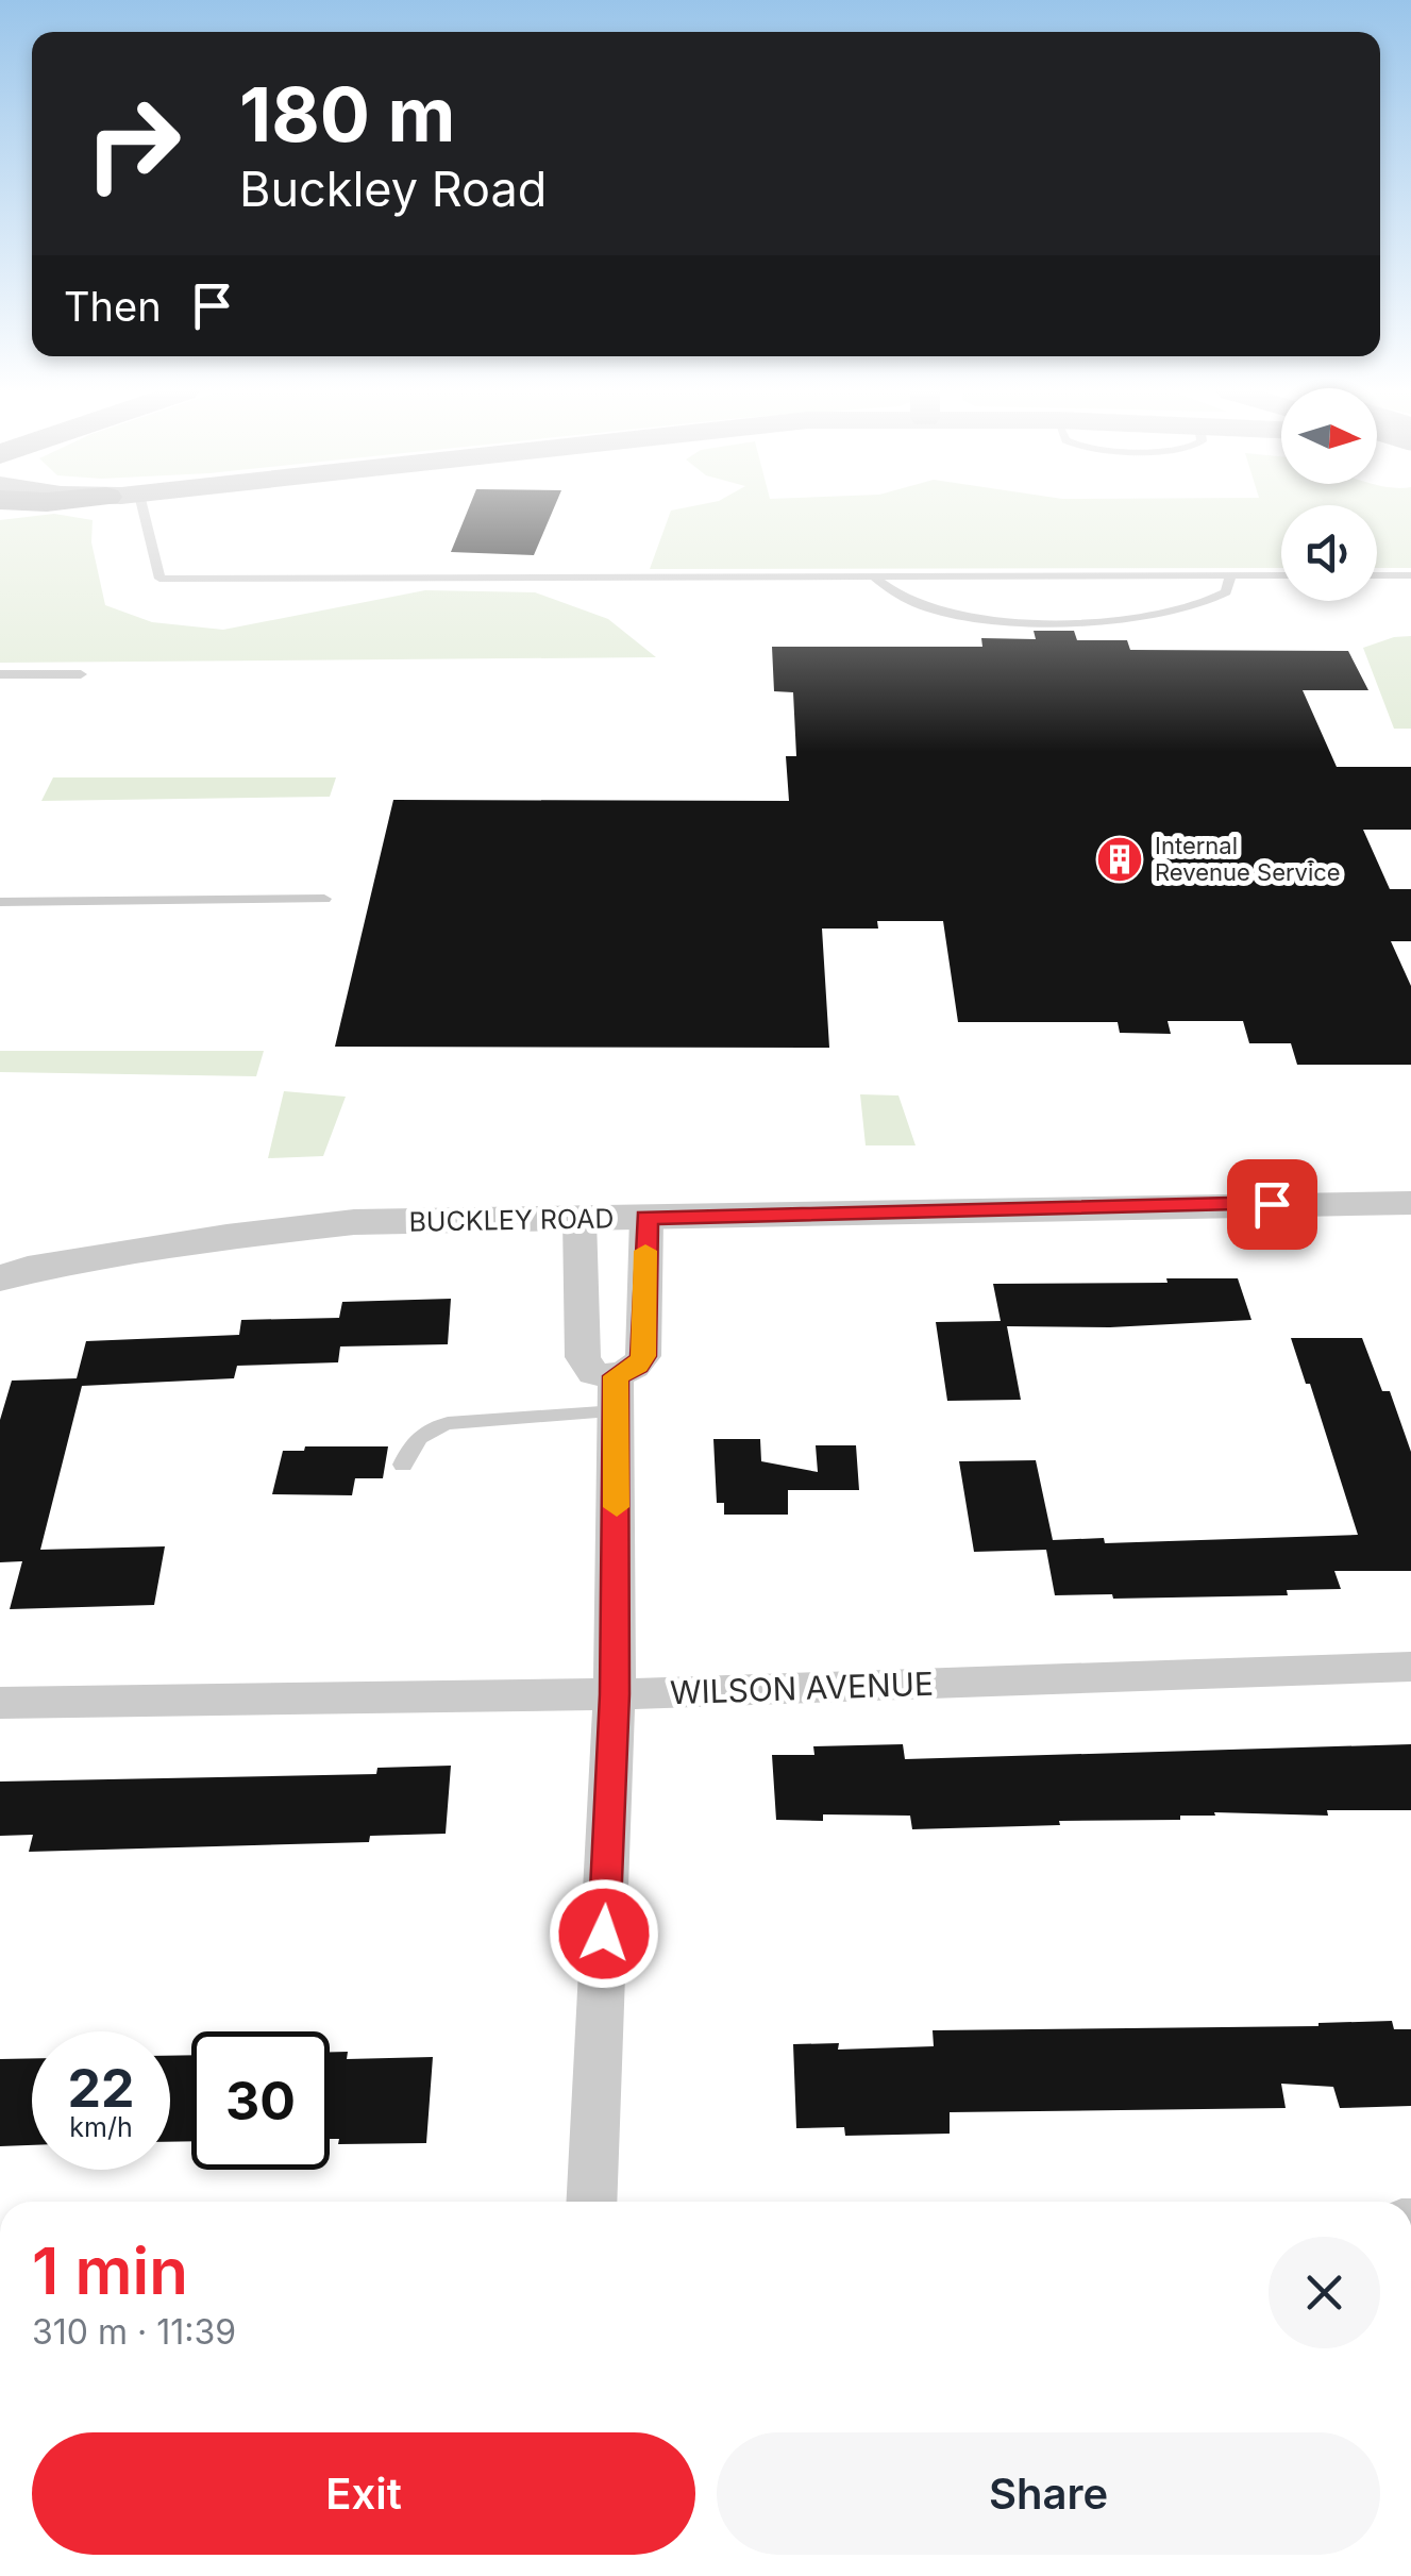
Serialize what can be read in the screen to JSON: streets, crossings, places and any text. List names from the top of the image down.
{
  "streets": {
    "street": ["BUCKLEY ROAD", "WILSON AVENUE"]
  },
  "places": {
    "building": ["Internal Revenue Service"]
  },
  "north": "right",
  "page": {
    "turn": ["180 m", "Buckley Road"],
    "then": "Then",
    "speed": "22 km/h",
    "limit": "30",
    "heading": ["1 min", "310 m · 11:39"],
    "buttons": ["Exit", "Share"]
  }
}
